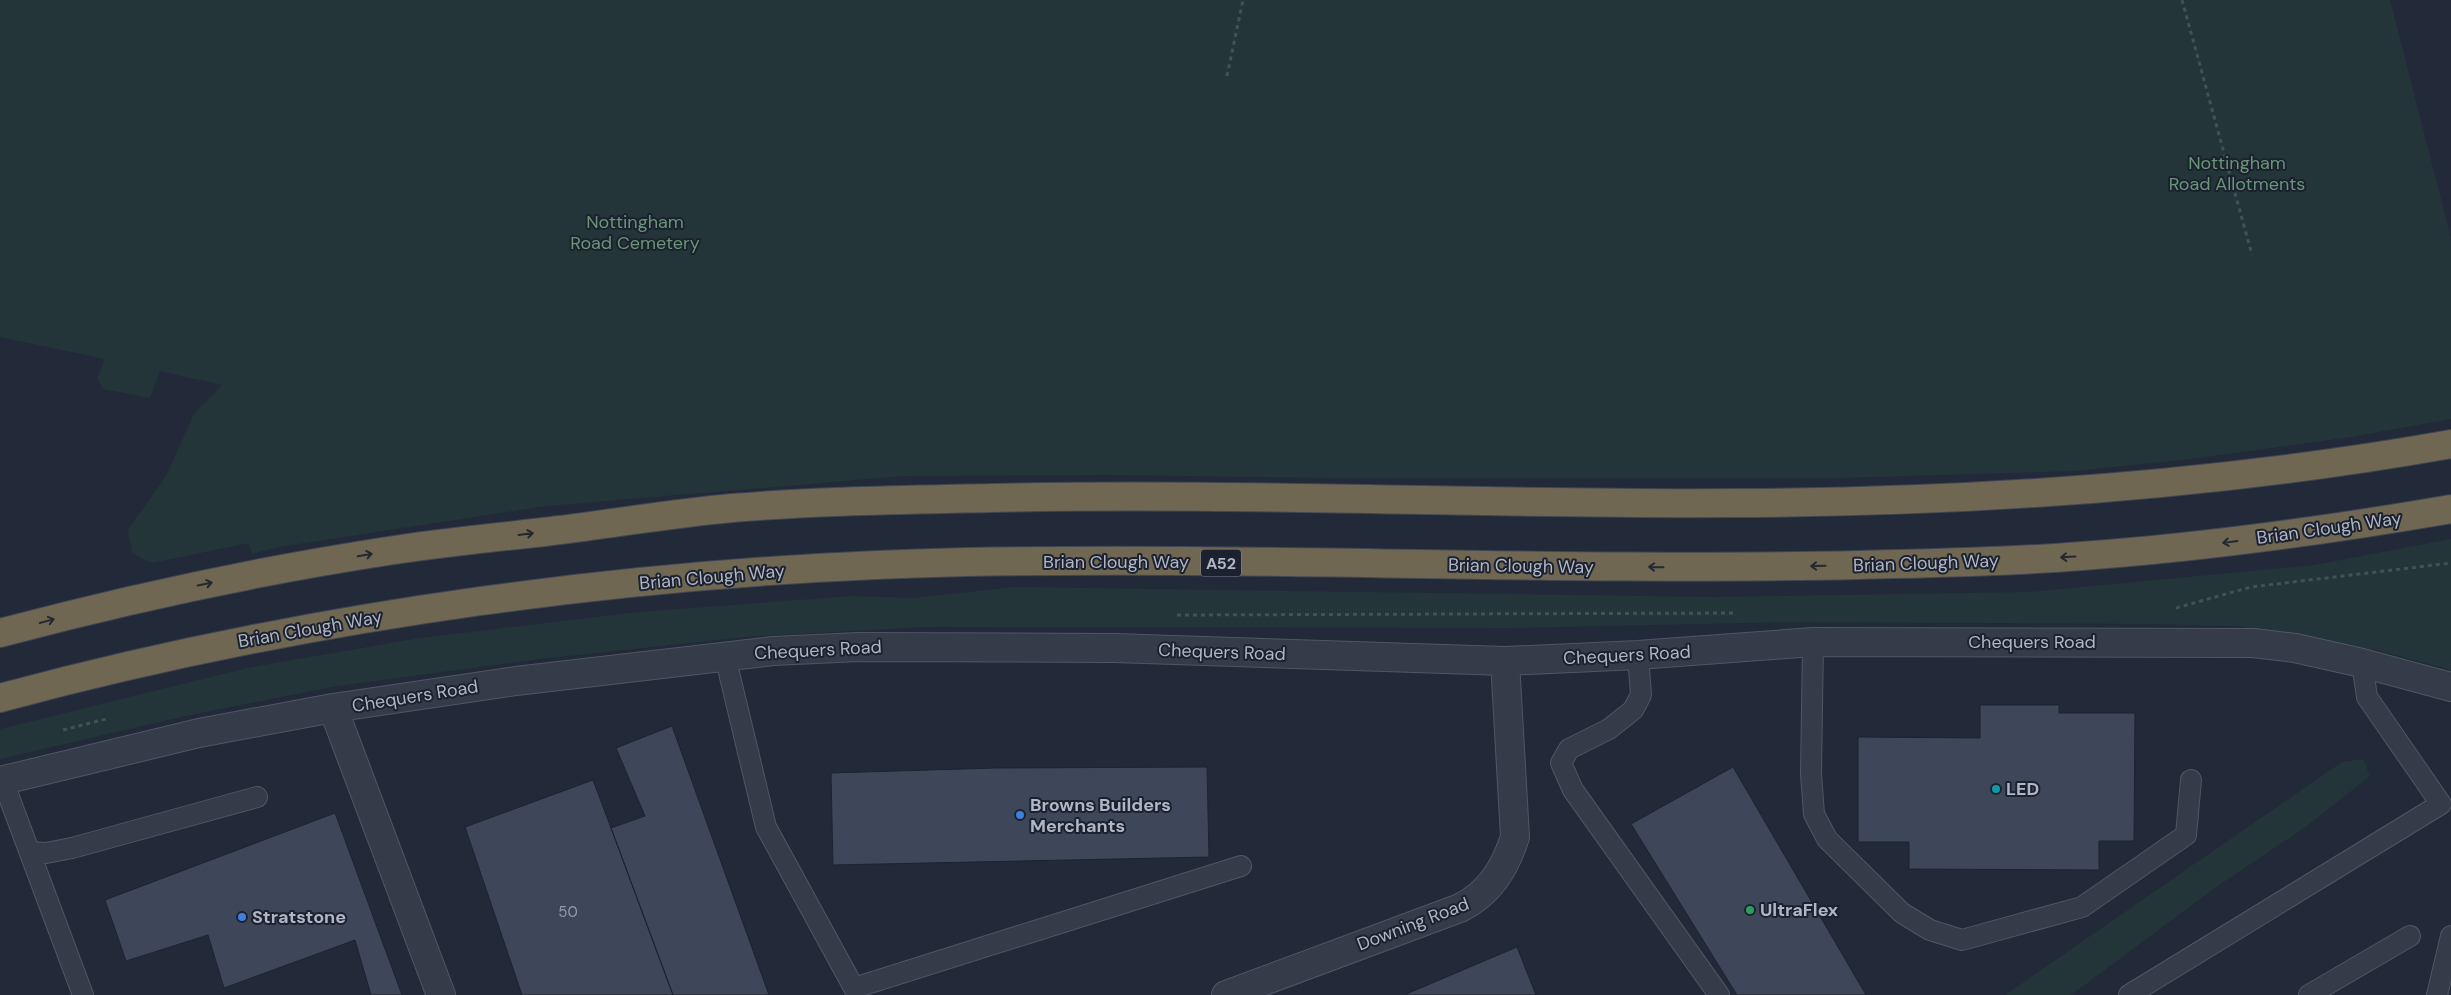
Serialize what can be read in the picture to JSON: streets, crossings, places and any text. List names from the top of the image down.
{
  "streets": {
    "highway": ["Brian Clough Way", "A52"],
    "street": ["Chequers Road", "Downing Road"]
  },
  "crossings": [
    ["Chequers Road", "Downing Road"]
  ],
  "parks": ["Nottingham Road Allotments", "Nottingham Road Cemetery"],
  "places": [
    "LED",
    "Browns Builders Merchants",
    "UltraFlex",
    "Stratstone"
  ],
  "house_numbers": ["50"]
}
